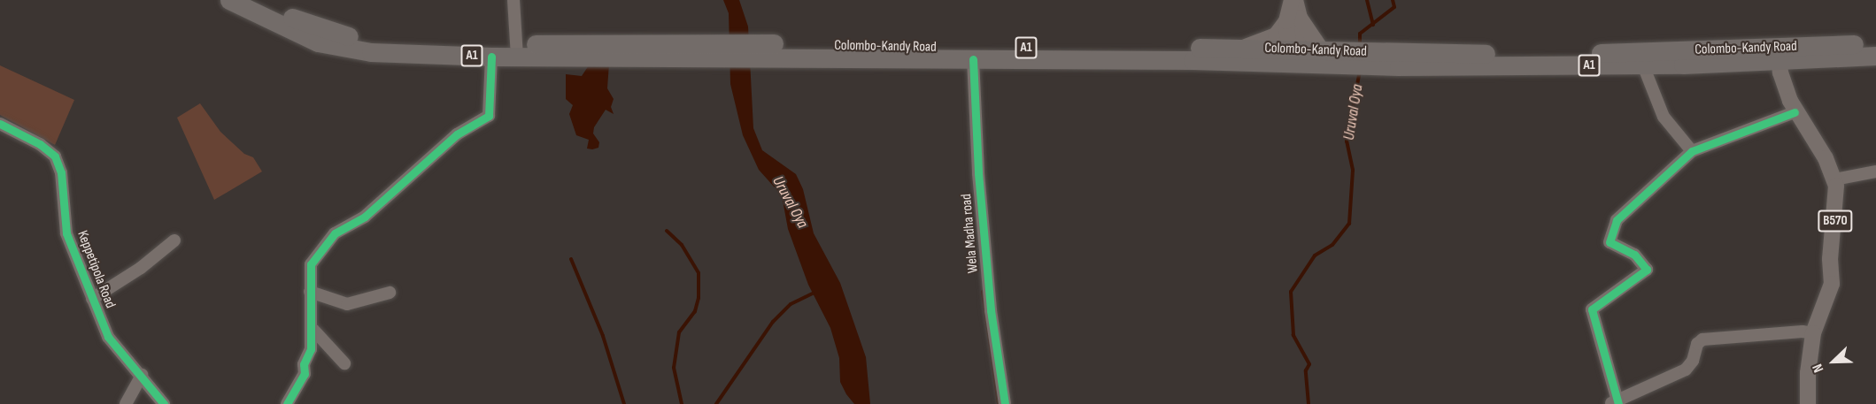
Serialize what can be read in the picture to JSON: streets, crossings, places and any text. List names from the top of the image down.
{
  "streets": {
    "highway": ["Colombo-Kandy Road", "A1"],
    "main road": ["B570"],
    "street": ["Wela Madha road", "Keppetipola Road"]
  },
  "crossings": [
    ["Colombo-Kandy Road", "A1"],
    ["Colombo-Kandy Road", "B570"],
    ["Colombo-Kandy Road", "Wela Madha road"]
  ],
  "water": ["Uruval Oya"],
  "north": "bottom left"
}
